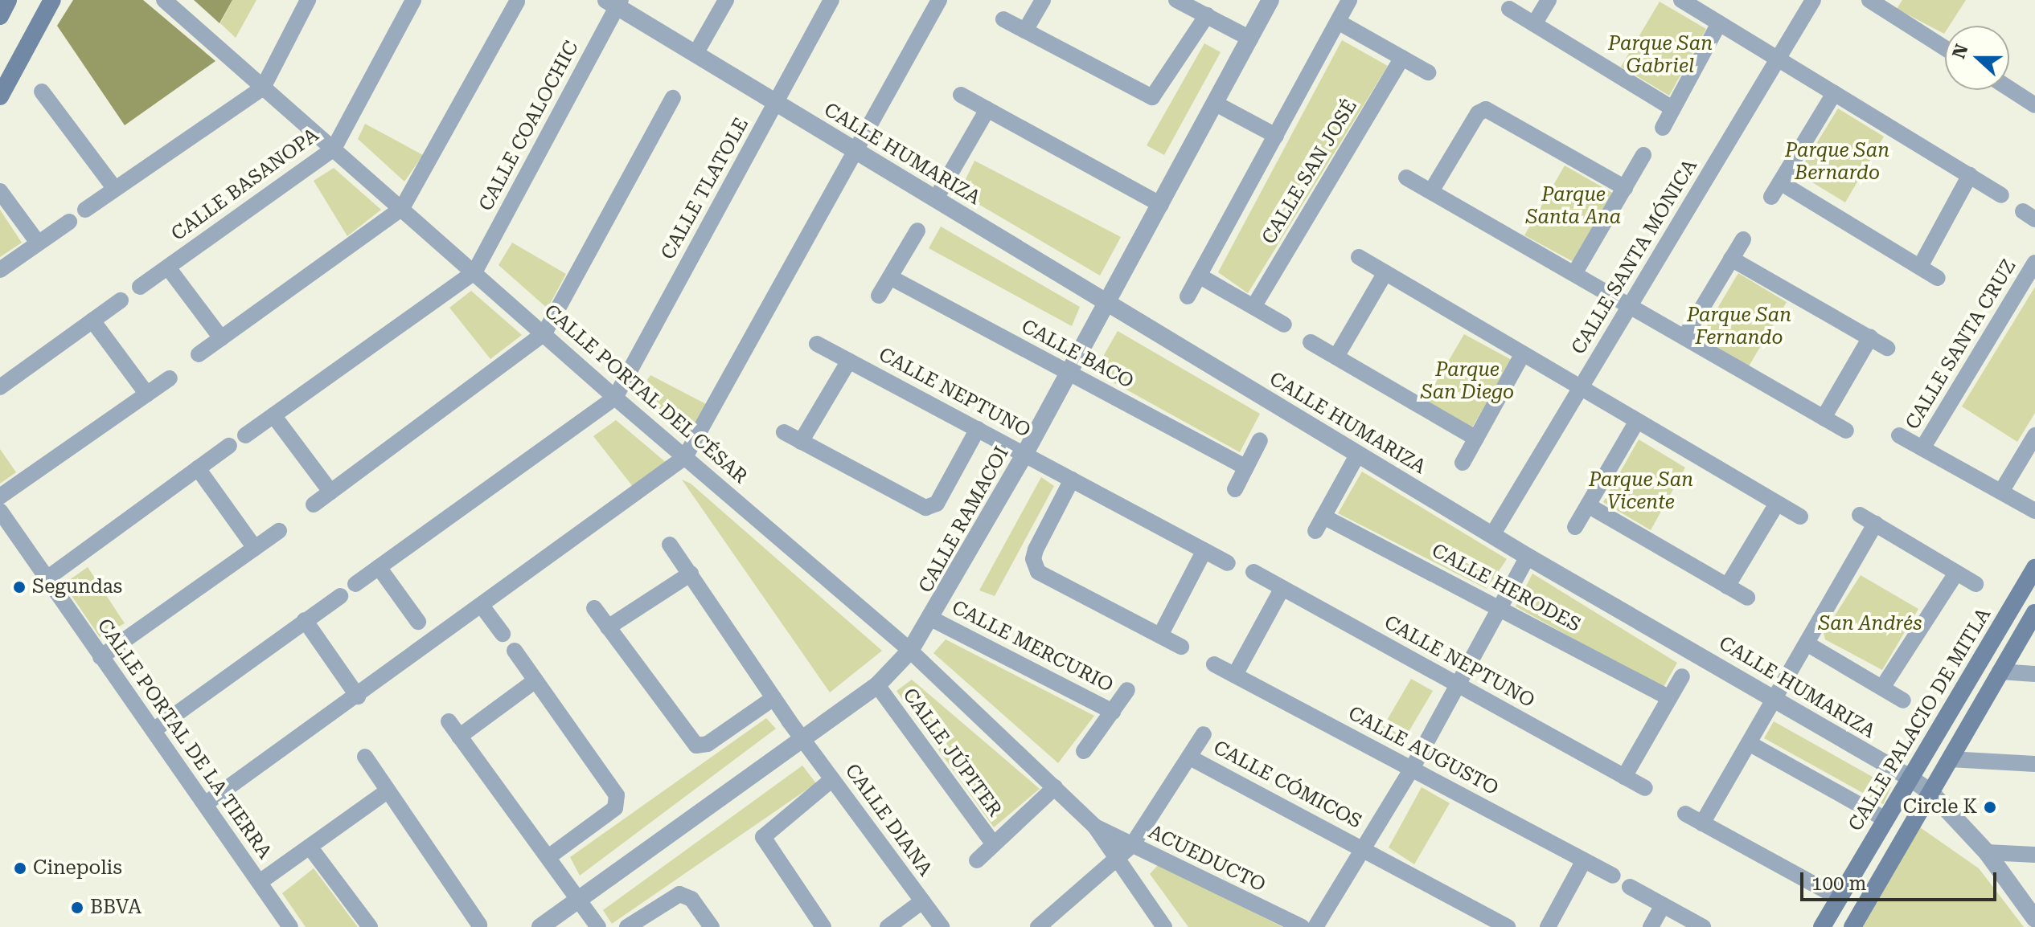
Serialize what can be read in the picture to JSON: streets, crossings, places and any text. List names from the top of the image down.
{
  "streets": {
    "main road": ["CALLE PALACIO DE MITLA"],
    "street": [
      "CALLE COALOCHIC",
      "CALLE HUMARIZA",
      "CALLE SAN JOSÉ",
      "CALLE BASANOPA",
      "CALLE TLATOLE",
      "CALLE SANTA MÓNICA",
      "CALLE SANTA CRUZ",
      "CALLE BACO",
      "CALLE NEPTUNO",
      "CALLE PORTAL DEL CÉSAR",
      "CALLE RAMACOI",
      "CALLE HERODES",
      "CALLE MERCURIO",
      "CALLE PORTAL DE LA TIERRA",
      "CALLE AUGUSTO",
      "CALLE JÚPITER",
      "CALLE CÓMICOS",
      "CALLE DIANA",
      "ACUEDUCTO"
    ]
  },
  "crossings": [
    ["CALLE COALOCHIC", "CALLE HUMARIZA"],
    ["CALLE COALOCHIC", "CALLE PORTAL DEL CÉSAR"],
    ["CALLE HUMARIZA", "CALLE TLATOLE"],
    ["CALLE HUMARIZA", "CALLE SANTA MÓNICA"],
    ["CALLE HUMARIZA", "CALLE RAMACOI"],
    ["CALLE HUMARIZA", "CALLE HERODES"],
    ["CALLE HUMARIZA", "CALLE PALACIO DE MITLA"],
    ["CALLE BASANOPA", "CALLE PORTAL DEL CÉSAR"],
    ["CALLE TLATOLE", "CALLE PORTAL DEL CÉSAR"],
    ["CALLE BACO", "CALLE RAMACOI"],
    ["CALLE NEPTUNO", "CALLE RAMACOI"],
    ["CALLE PORTAL DEL CÉSAR", "CALLE RAMACOI"],
    ["CALLE PORTAL DEL CÉSAR", "ACUEDUCTO"],
    ["CALLE RAMACOI", "CALLE MERCURIO"],
    ["CALLE RAMACOI", "CALLE JÚPITER"],
    ["CALLE RAMACOI", "CALLE DIANA"]
  ],
  "parks": [
    "Parque San Gabriel",
    "Parque San Bernardo",
    "Parque Santa Ana",
    "Parque San Fernando",
    "Parque San Diego",
    "Parque San Vicente",
    "San Andrés"
  ],
  "places": [
    "Segundas",
    "Circle K",
    "Cinepolis",
    "BBVA"
  ],
  "scale_bar": "100 m",
  "north": "left"
}
